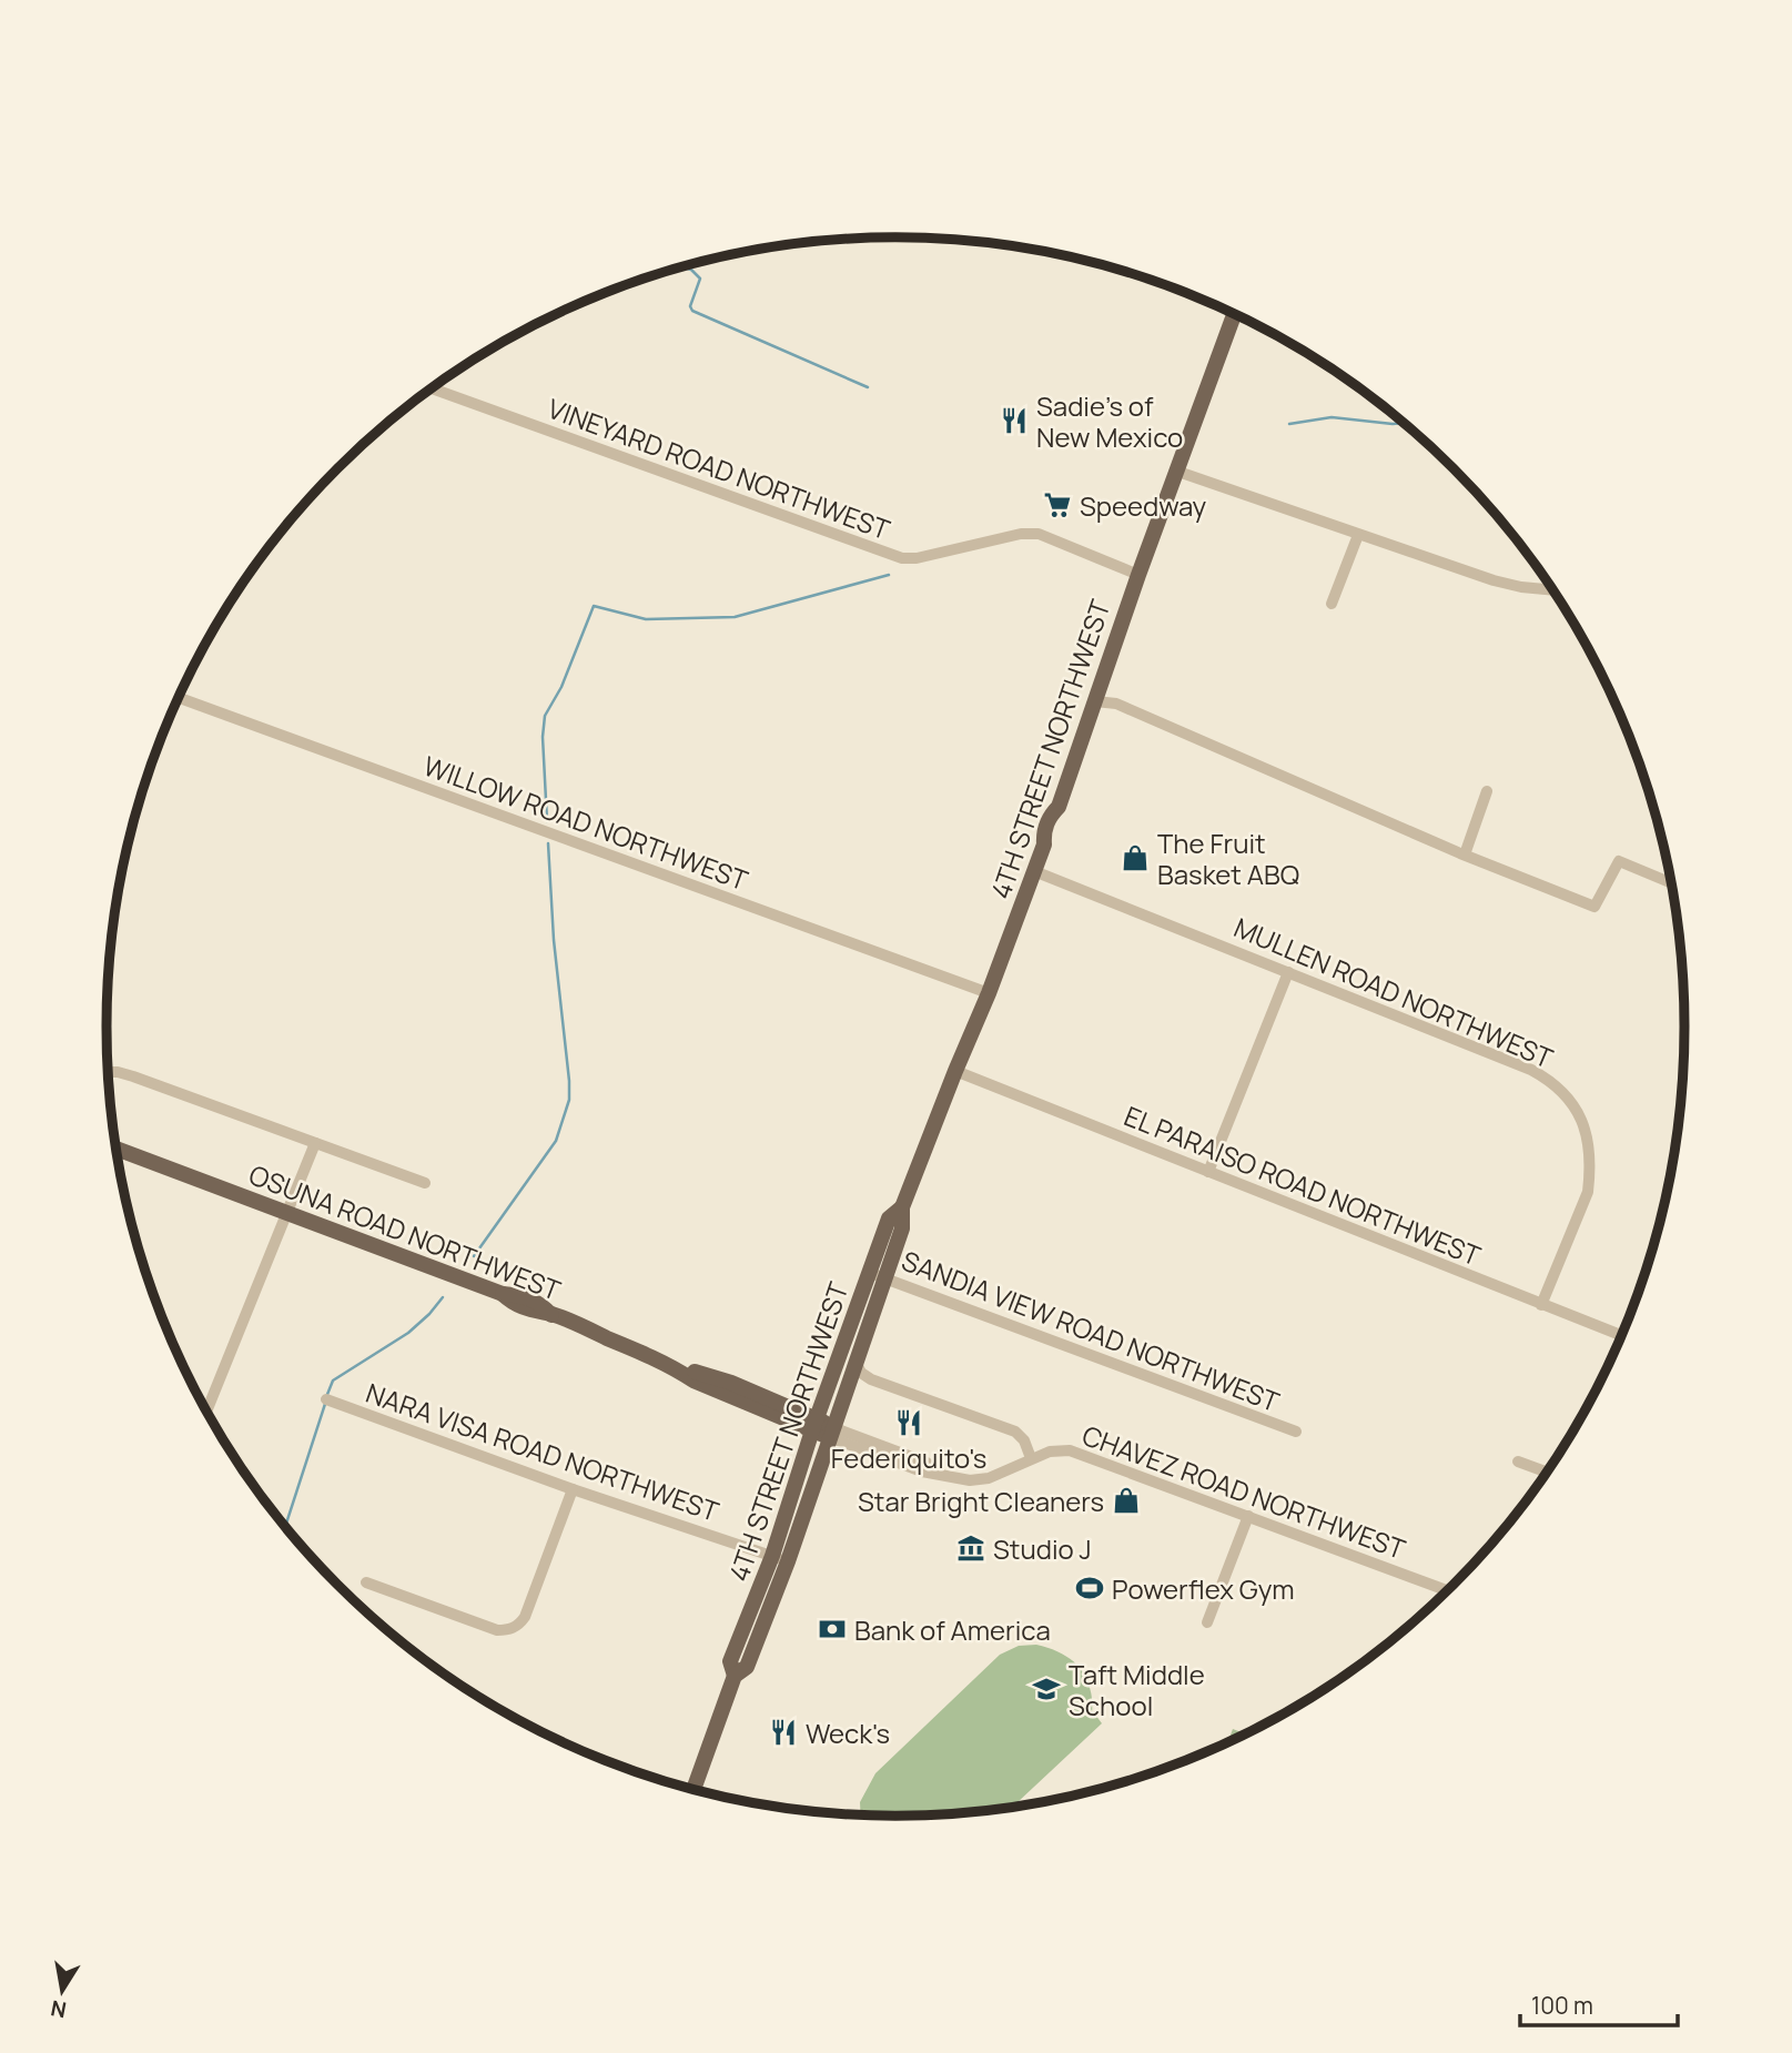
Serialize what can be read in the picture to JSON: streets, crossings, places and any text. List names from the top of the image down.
{
  "streets": {
    "main road": ["4TH STREET NORTHWEST", "OSUNA ROAD NORTHWEST"],
    "street": [
      "VINEYARD ROAD NORTHWEST",
      "WILLOW ROAD NORTHWEST",
      "MULLEN ROAD NORTHWEST",
      "EL PARAISO ROAD NORTHWEST",
      "SANDIA VIEW ROAD NORTHWEST",
      "NARA VISA ROAD NORTHWEST",
      "CHAVEZ ROAD NORTHWEST"
    ]
  },
  "crossings": [
    ["VINEYARD ROAD NORTHWEST", "4TH STREET NORTHWEST"],
    ["4TH STREET NORTHWEST", "WILLOW ROAD NORTHWEST"],
    ["4TH STREET NORTHWEST", "MULLEN ROAD NORTHWEST"],
    ["4TH STREET NORTHWEST", "EL PARAISO ROAD NORTHWEST"],
    ["4TH STREET NORTHWEST", "OSUNA ROAD NORTHWEST"],
    ["4TH STREET NORTHWEST", "SANDIA VIEW ROAD NORTHWEST"],
    ["4TH STREET NORTHWEST", "NARA VISA ROAD NORTHWEST"],
    ["MULLEN ROAD NORTHWEST", "EL PARAISO ROAD NORTHWEST"],
    ["OSUNA ROAD NORTHWEST", "CHAVEZ ROAD NORTHWEST"]
  ],
  "places": {
    "restaurant": ["Sadie's of New Mexico", "Federiquito's", "Weck's"],
    "supermarket": ["Speedway"],
    "shop": ["The Fruit Basket ABQ", "Star Bright Cleaners"],
    "museum": ["Studio J"],
    "sports": ["Powerflex Gym"],
    "bank": ["Bank of America"],
    "school or university": ["Taft Middle School"]
  },
  "scale_bar": "100 m",
  "north": "bottom"
}
